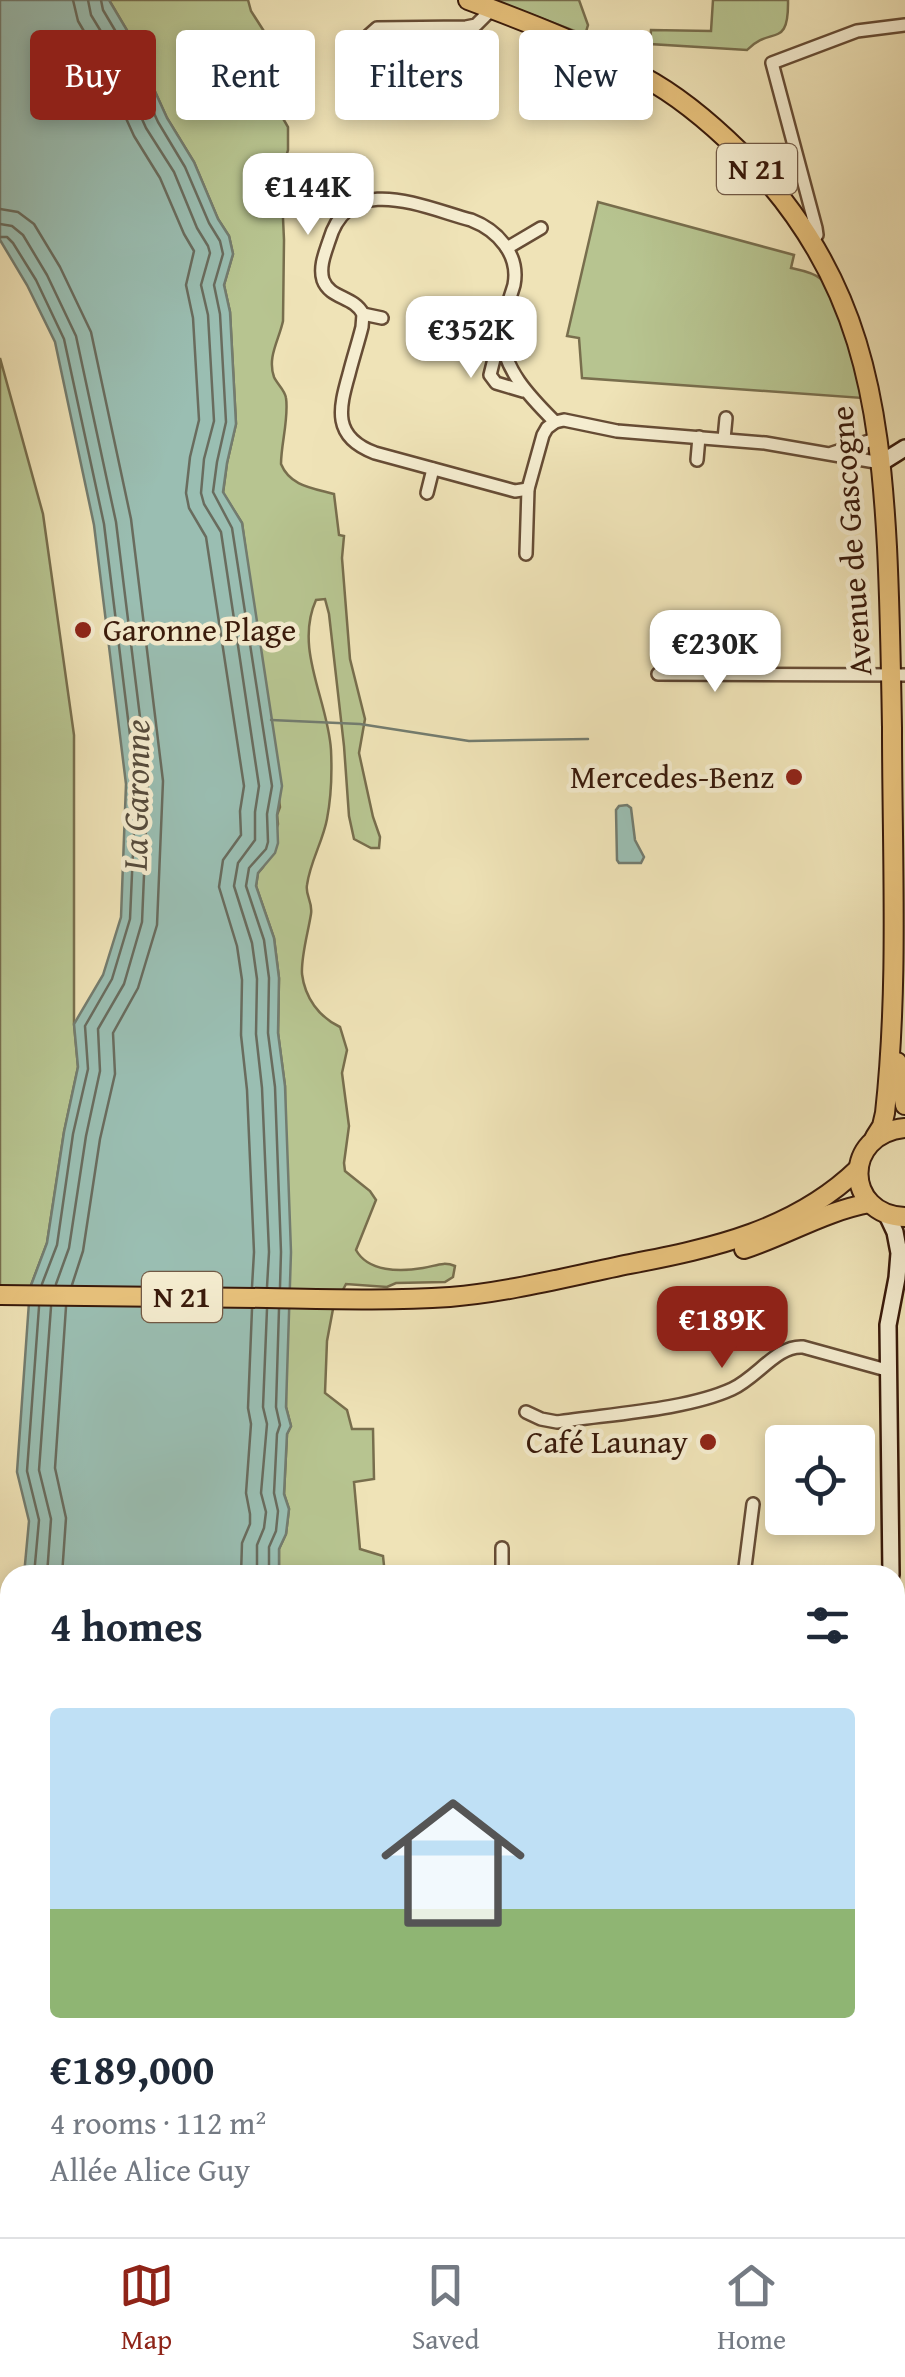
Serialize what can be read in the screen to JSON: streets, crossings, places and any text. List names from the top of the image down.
{
  "streets": {
    "main road": ["N 21", "Avenue de Gascogne"]
  },
  "crossings": [
    ["N 21", "Avenue de Gascogne"]
  ],
  "water": ["La Garonne"],
  "places": ["Garonne Plage", "Mercedes-Benz", "Café Launay"],
  "page": {
    "chip": [
      "Buy",
      "Rent",
      "Filters",
      "New"
    ],
    "price": [
      "€144K",
      "€352K",
      "€230K",
      "€189K"
    ],
    "heading": "4 homes",
    "list": [
      {
        "name": "€189,000",
        "note": "4 rooms · 112 m² · Allée Alice Guy"
      }
    ],
    "tabs": ["Map", "Saved", "Home"]
  }
}
